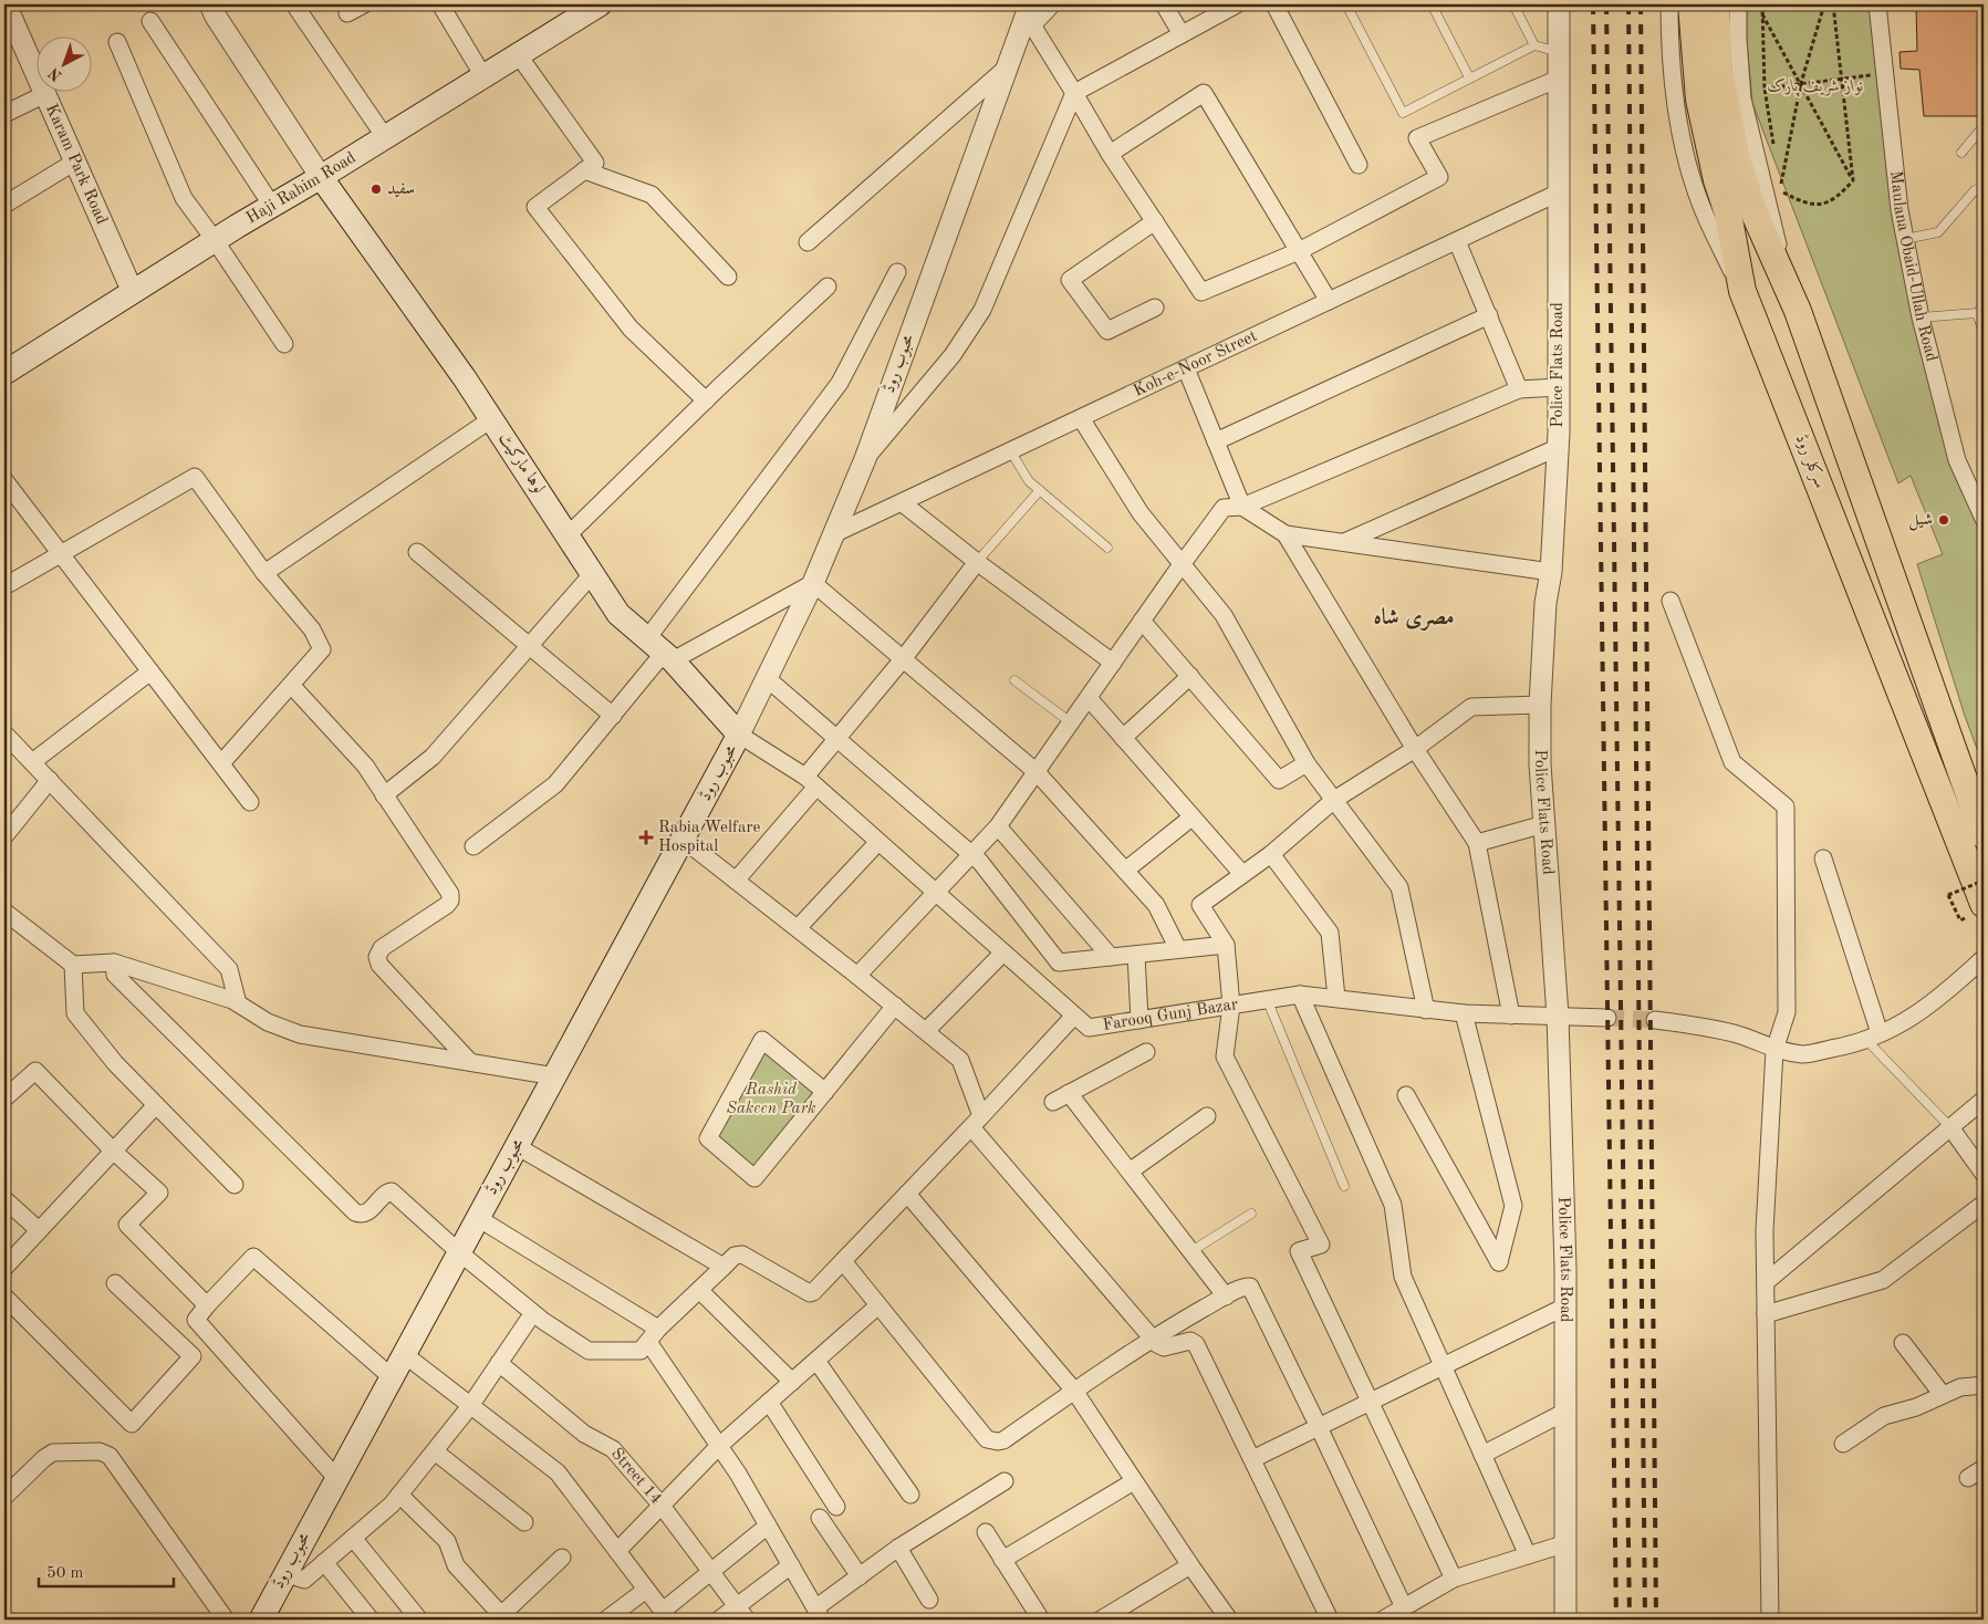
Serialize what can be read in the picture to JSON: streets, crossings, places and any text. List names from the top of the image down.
{
  "streets": {
    "main road": [
      "Haji Rahim Road",
      "محبوب روڈ",
      "سرکلر روڈ",
      "لوہا مارکیٹ"
    ],
    "street": [
      "Karam Park Road",
      "Maulana Obaid-Ullah Road",
      "Koh-e-Noor Street",
      "Police Flats Road",
      "Farooq Gunj Bazar",
      "Street 14"
    ]
  },
  "crossings": [
    ["Karam Park Road", "Haji Rahim Road"],
    ["Haji Rahim Road", "لوہا مارکیٹ"],
    ["محبوب روڈ", "Koh-e-Noor Street"],
    ["محبوب روڈ", "لوہا مارکیٹ"],
    ["محبوب روڈ", "Farooq Gunj Bazar"],
    ["Koh-e-Noor Street", "Police Flats Road"],
    ["Police Flats Road", "Farooq Gunj Bazar"],
    ["لوہا مارکیٹ", "Farooq Gunj Bazar"]
  ],
  "districts": ["مصری شاہ"],
  "parks": ["نواز شریف پارک", "Rashid Sakeen Park"],
  "places": {
    "other": ["سفید", "شیل"],
    "health": ["Rabia Welfare Hospital"]
  },
  "scale_bar": "50 m",
  "north": "bottom left"
}
